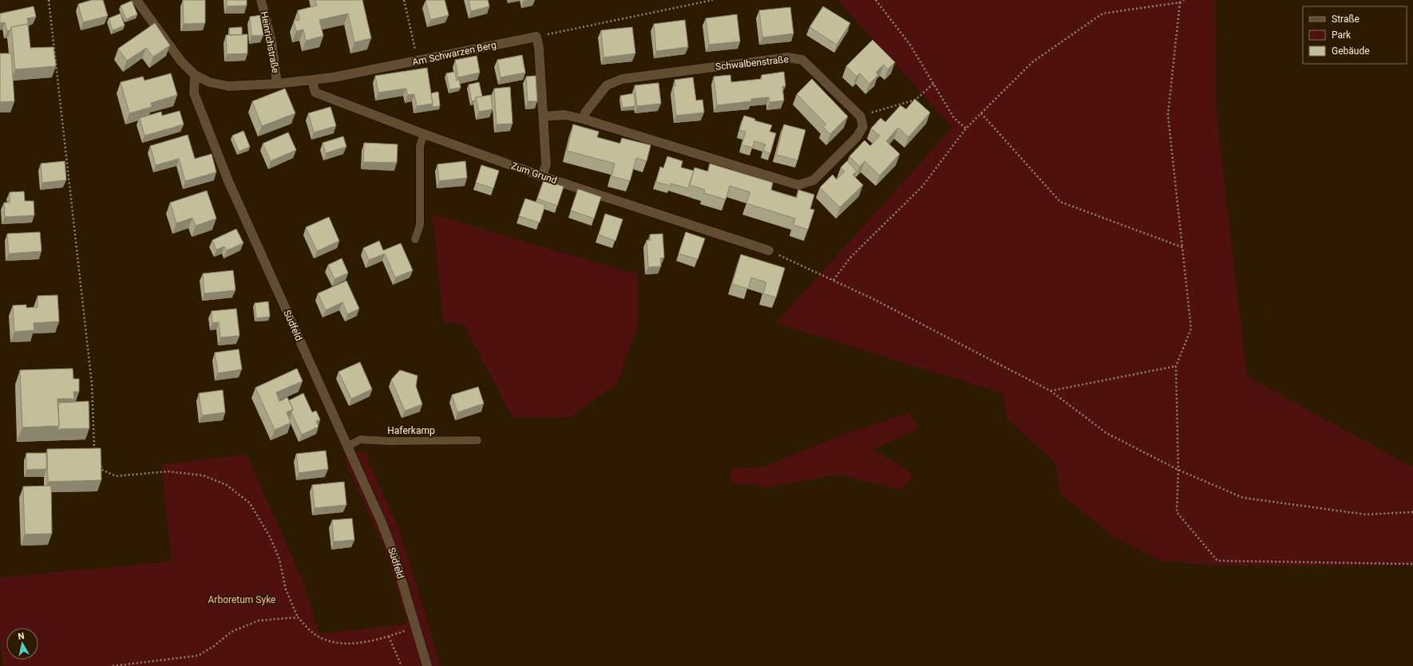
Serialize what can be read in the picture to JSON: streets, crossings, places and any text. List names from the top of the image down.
{
  "streets": {
    "street": [
      "Heinrichstraße",
      "Am Schwarzen Berg",
      "Schwalbenstraße",
      "Zum Grund",
      "Südfeld"
    ],
    "lane": ["Haferkamp"]
  },
  "crossings": [
    ["Heinrichstraße", "Am Schwarzen Berg"],
    ["Am Schwarzen Berg", "Zum Grund"],
    ["Am Schwarzen Berg", "Südfeld"],
    ["Südfeld", "Haferkamp"]
  ],
  "parks": ["Arboretum Syke"],
  "legend": ["Straße", "Park", "Gebäude"],
  "north": "top"
}
